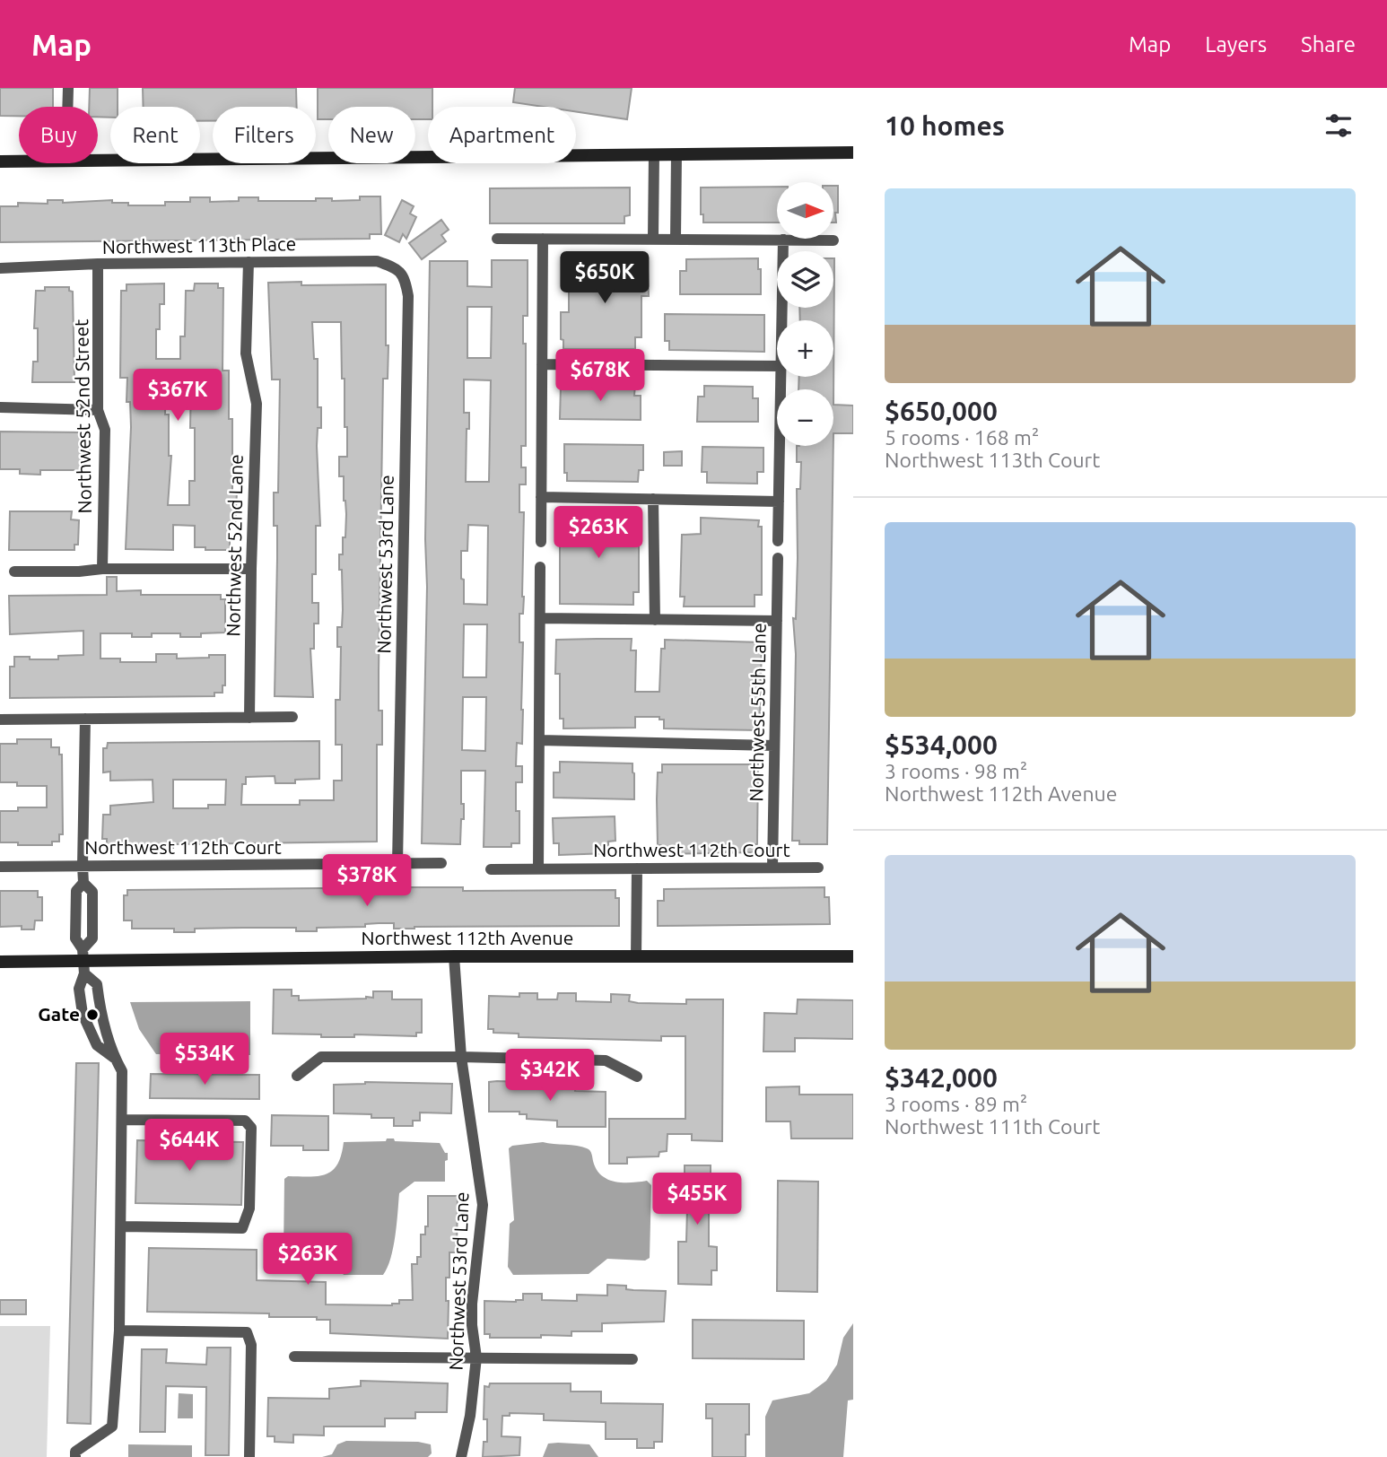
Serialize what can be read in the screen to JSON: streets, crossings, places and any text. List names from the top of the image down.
{
  "streets": {
    "street": [
      "Northwest 113th Place",
      "Northwest 52nd Street",
      "Northwest 52nd Lane",
      "Northwest 53rd Lane",
      "Northwest 55th Lane",
      "Northwest 112th Court",
      "Northwest 112th Avenue"
    ]
  },
  "crossings": [
    ["Northwest 113th Place", "Northwest 52nd Street"],
    ["Northwest 113th Place", "Northwest 52nd Lane"],
    ["Northwest 113th Place", "Northwest 53rd Lane"],
    ["Northwest 53rd Lane", "Northwest 112th Court"],
    ["Northwest 53rd Lane", "Northwest 112th Avenue"],
    ["Northwest 55th Lane", "Northwest 112th Court"]
  ],
  "places": ["Gate"],
  "north": "right",
  "page": {
    "header": "Map",
    "nav": ["Map", "Layers", "Share"],
    "heading": "10 homes",
    "chip": [
      "Buy",
      "Rent",
      "Filters",
      "New",
      "Apartment"
    ],
    "list": [
      {
        "name": "$650,000",
        "note": "5 rooms · 168 m² · Northwest 113th Court"
      },
      {
        "name": "$534,000",
        "note": "3 rooms · 98 m² · Northwest 112th Avenue"
      },
      {
        "name": "$342,000",
        "note": "3 rooms · 89 m² · Northwest 111th Court"
      }
    ],
    "map_buttons": ["+", "−"],
    "price": [
      "$650K",
      "$678K",
      "$367K",
      "$263K",
      "$378K",
      "$534K",
      "$342K",
      "$644K",
      "$455K",
      "$263K"
    ]
  }
}
